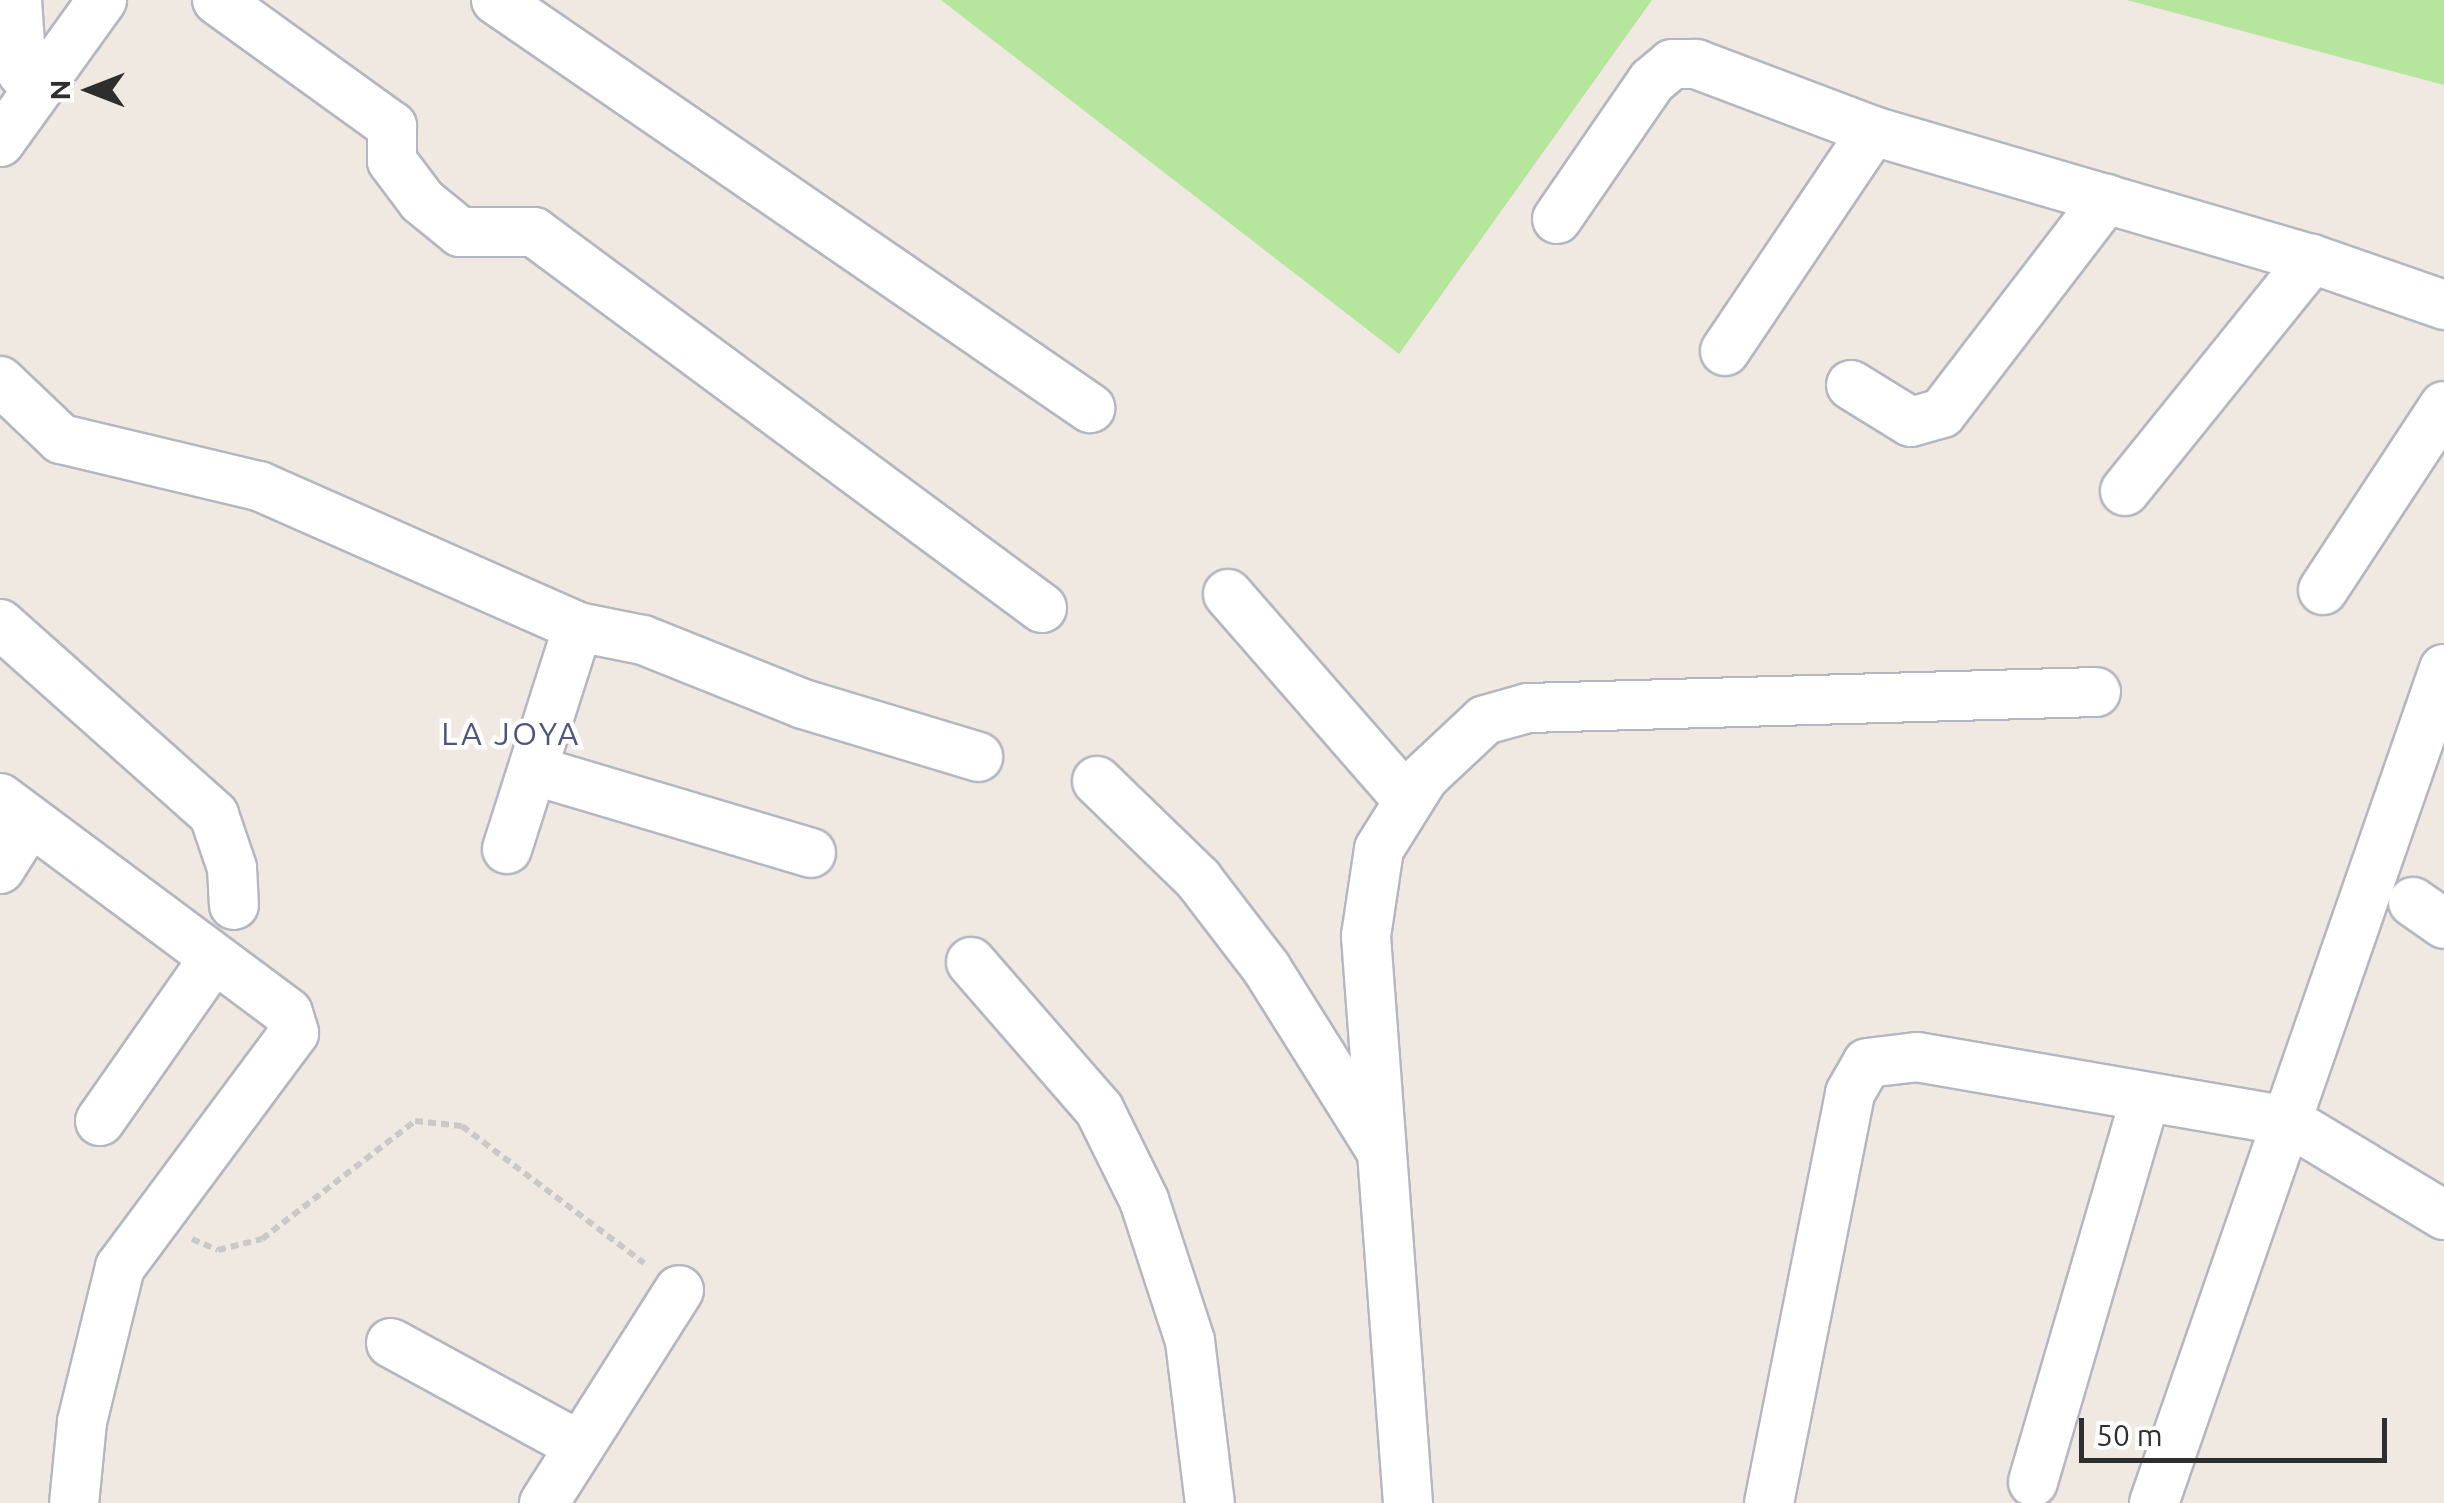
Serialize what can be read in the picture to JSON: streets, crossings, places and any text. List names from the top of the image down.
{
  "districts": ["LA JOYA"],
  "scale_bar": "50 m",
  "north": "left"
}
